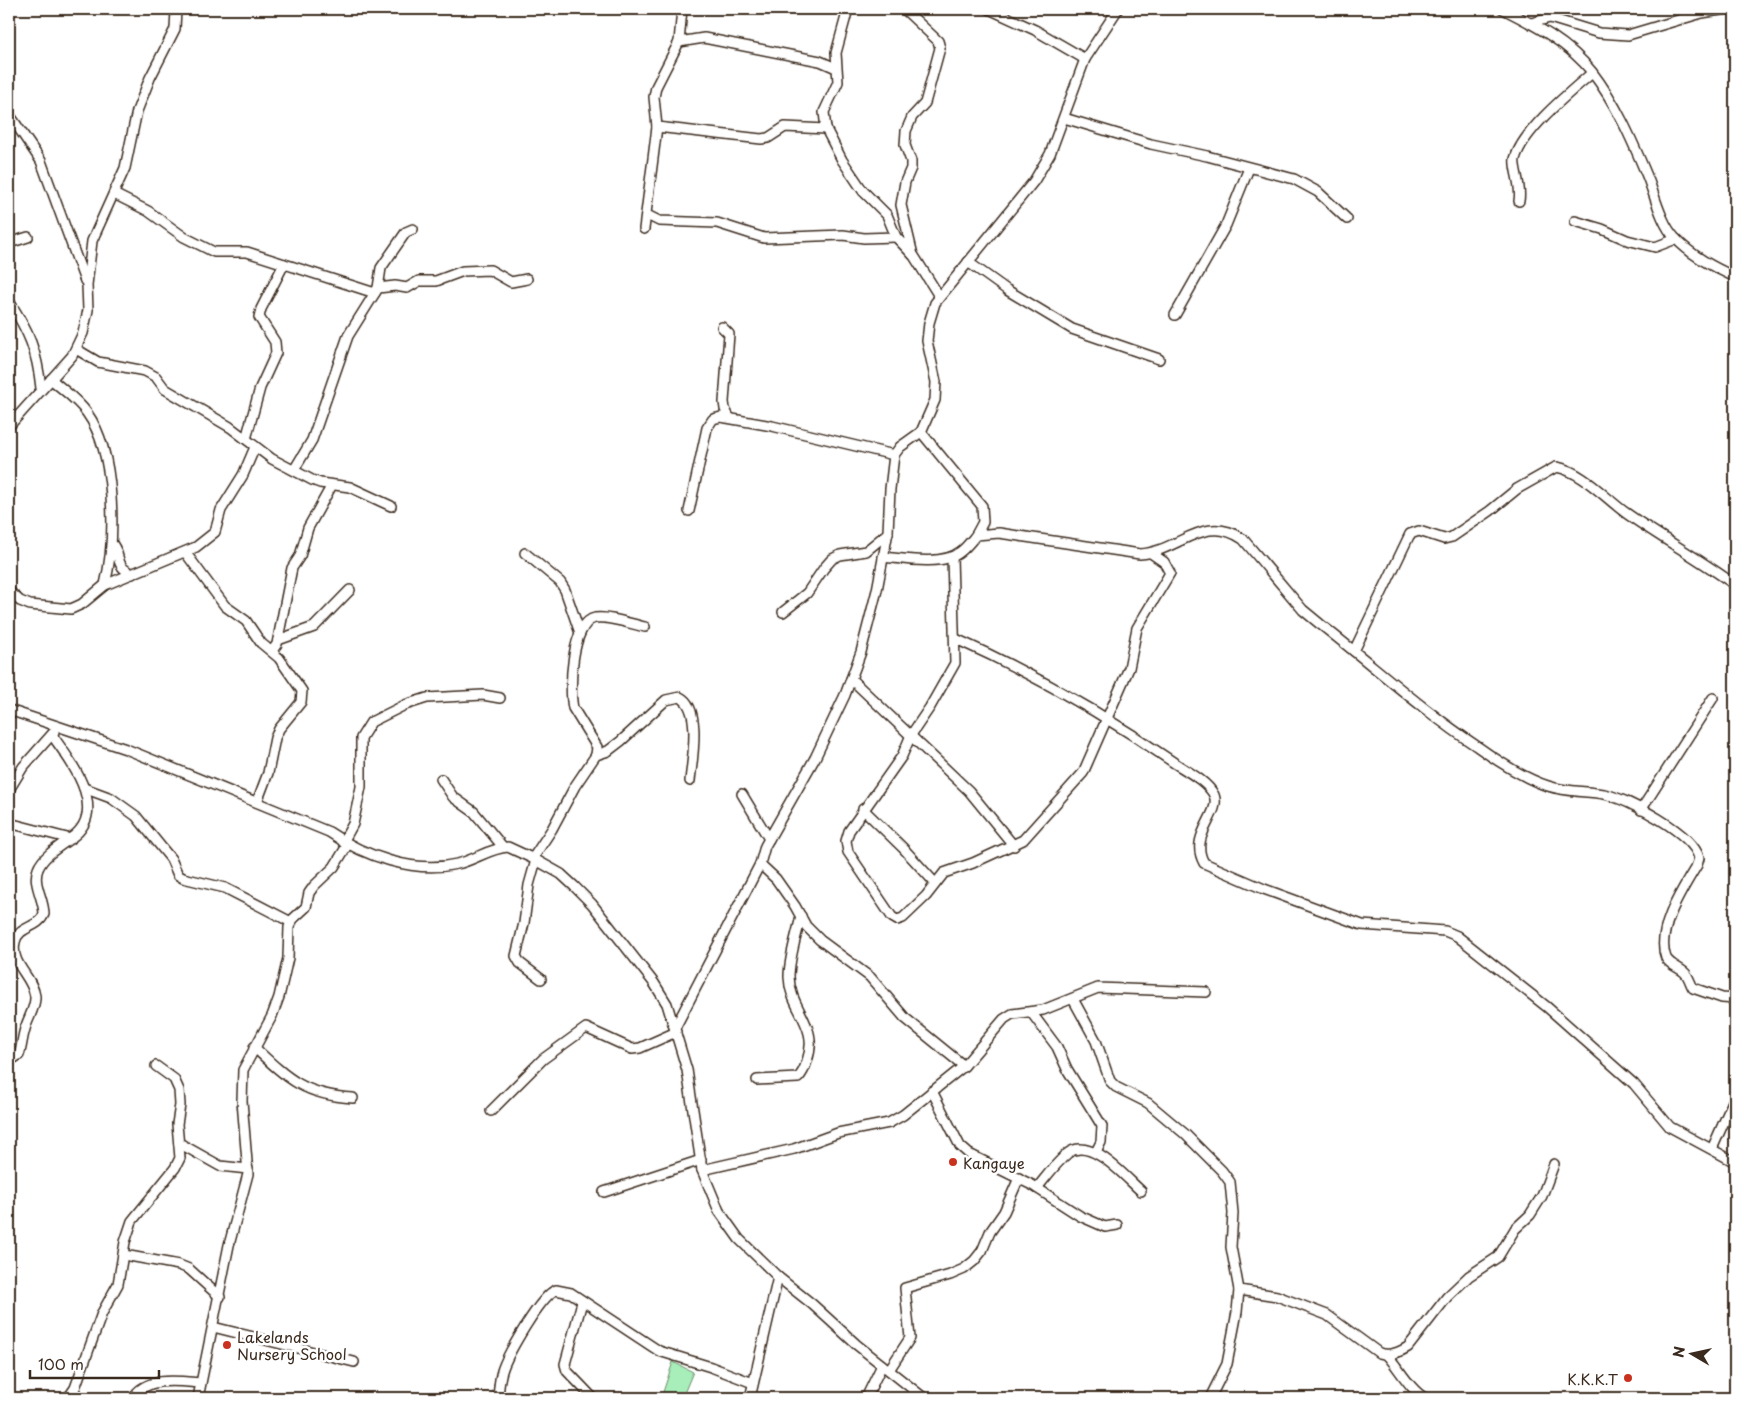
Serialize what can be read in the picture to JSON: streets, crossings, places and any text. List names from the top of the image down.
{
  "places": ["Kangaye", "Lakelands Nursery School", "K.K.K.T"],
  "scale_bar": "100 m",
  "north": "left"
}
